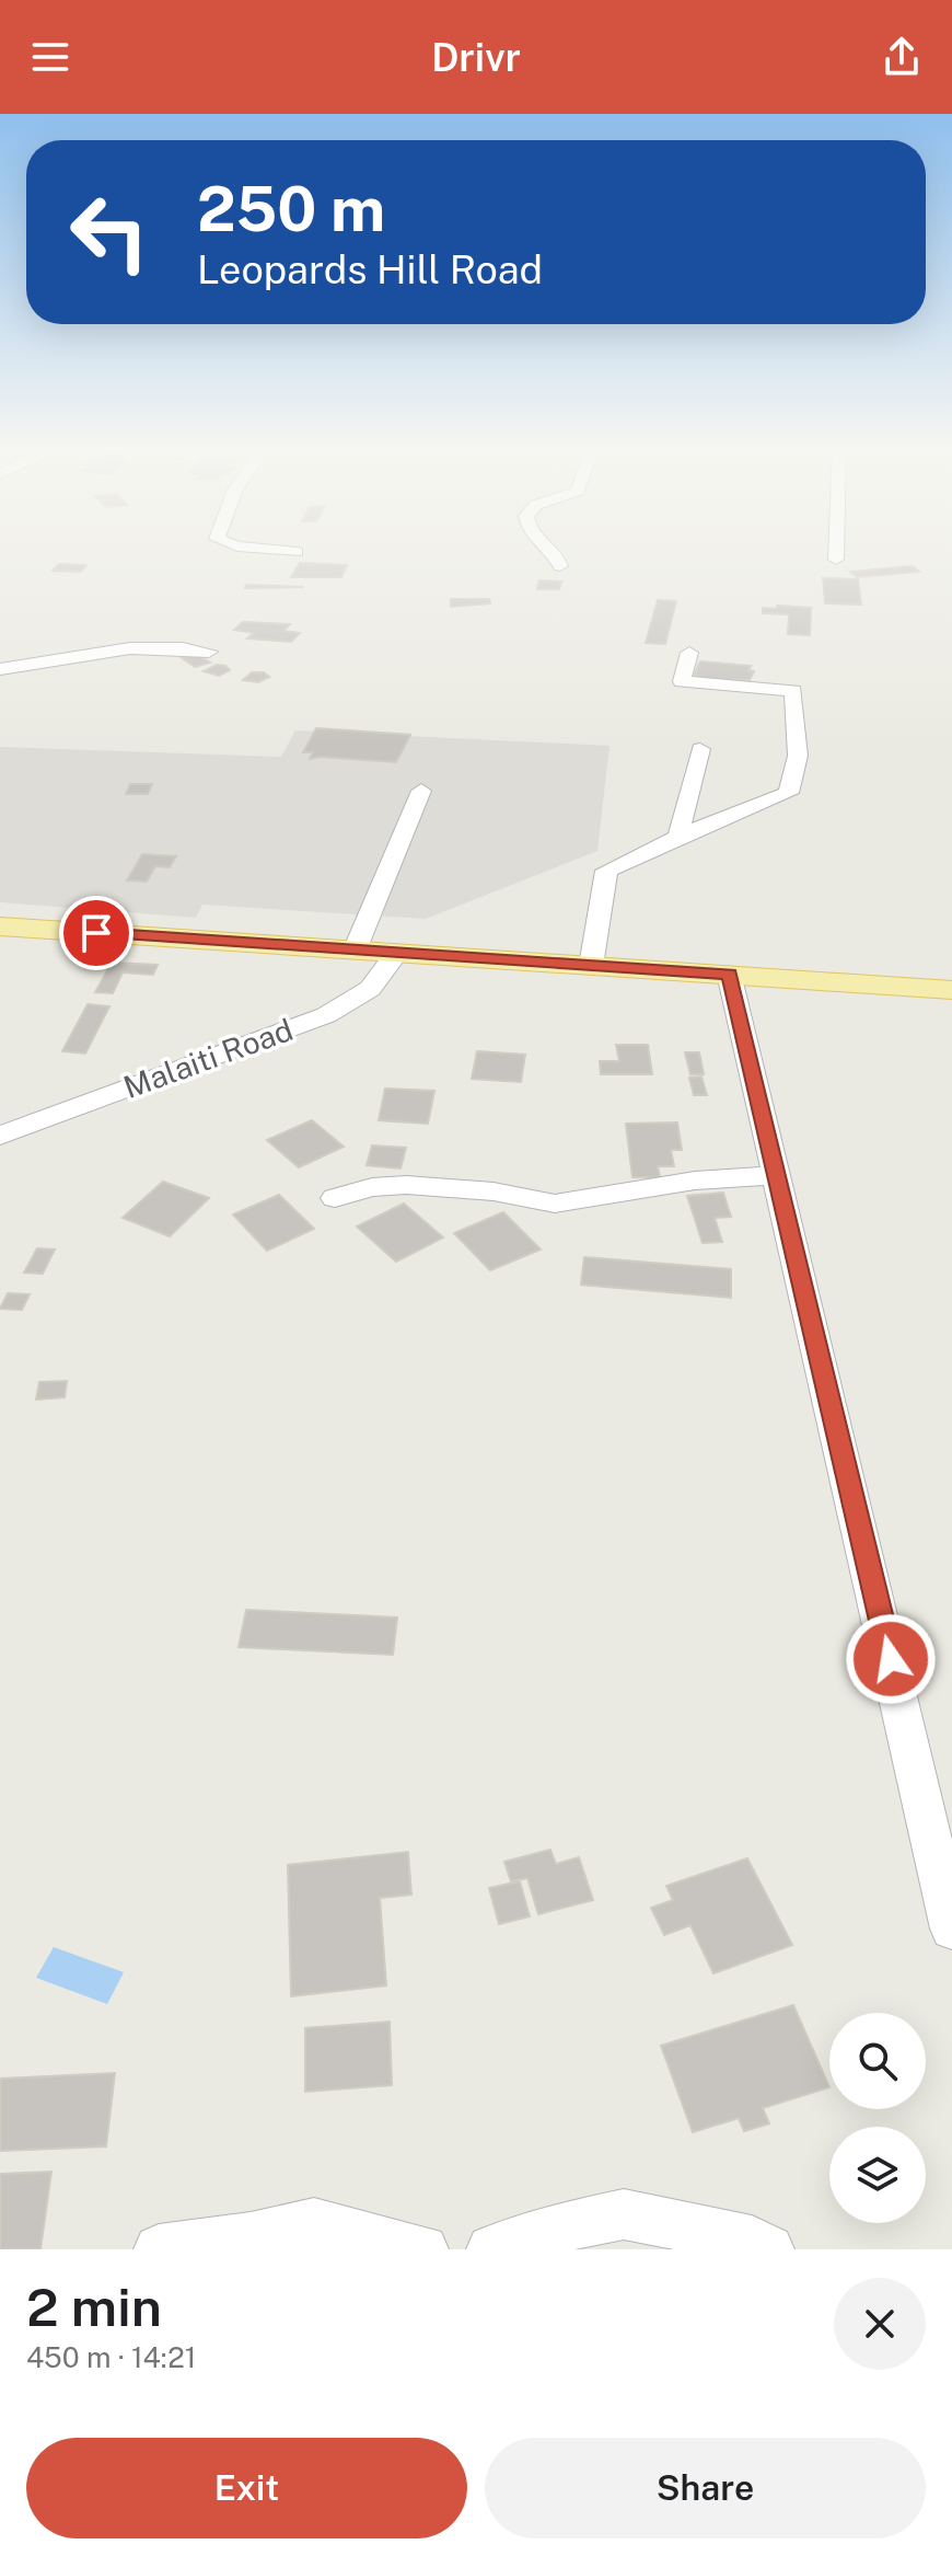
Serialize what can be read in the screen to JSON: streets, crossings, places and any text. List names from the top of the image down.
{
  "streets": {
    "street": ["Malaiti Road"]
  },
  "page": {
    "header": "Drivr",
    "turn": ["250 m", "Leopards Hill Road"],
    "heading": ["2 min", "450 m · 14:21"],
    "buttons": ["Exit", "Share"]
  }
}
